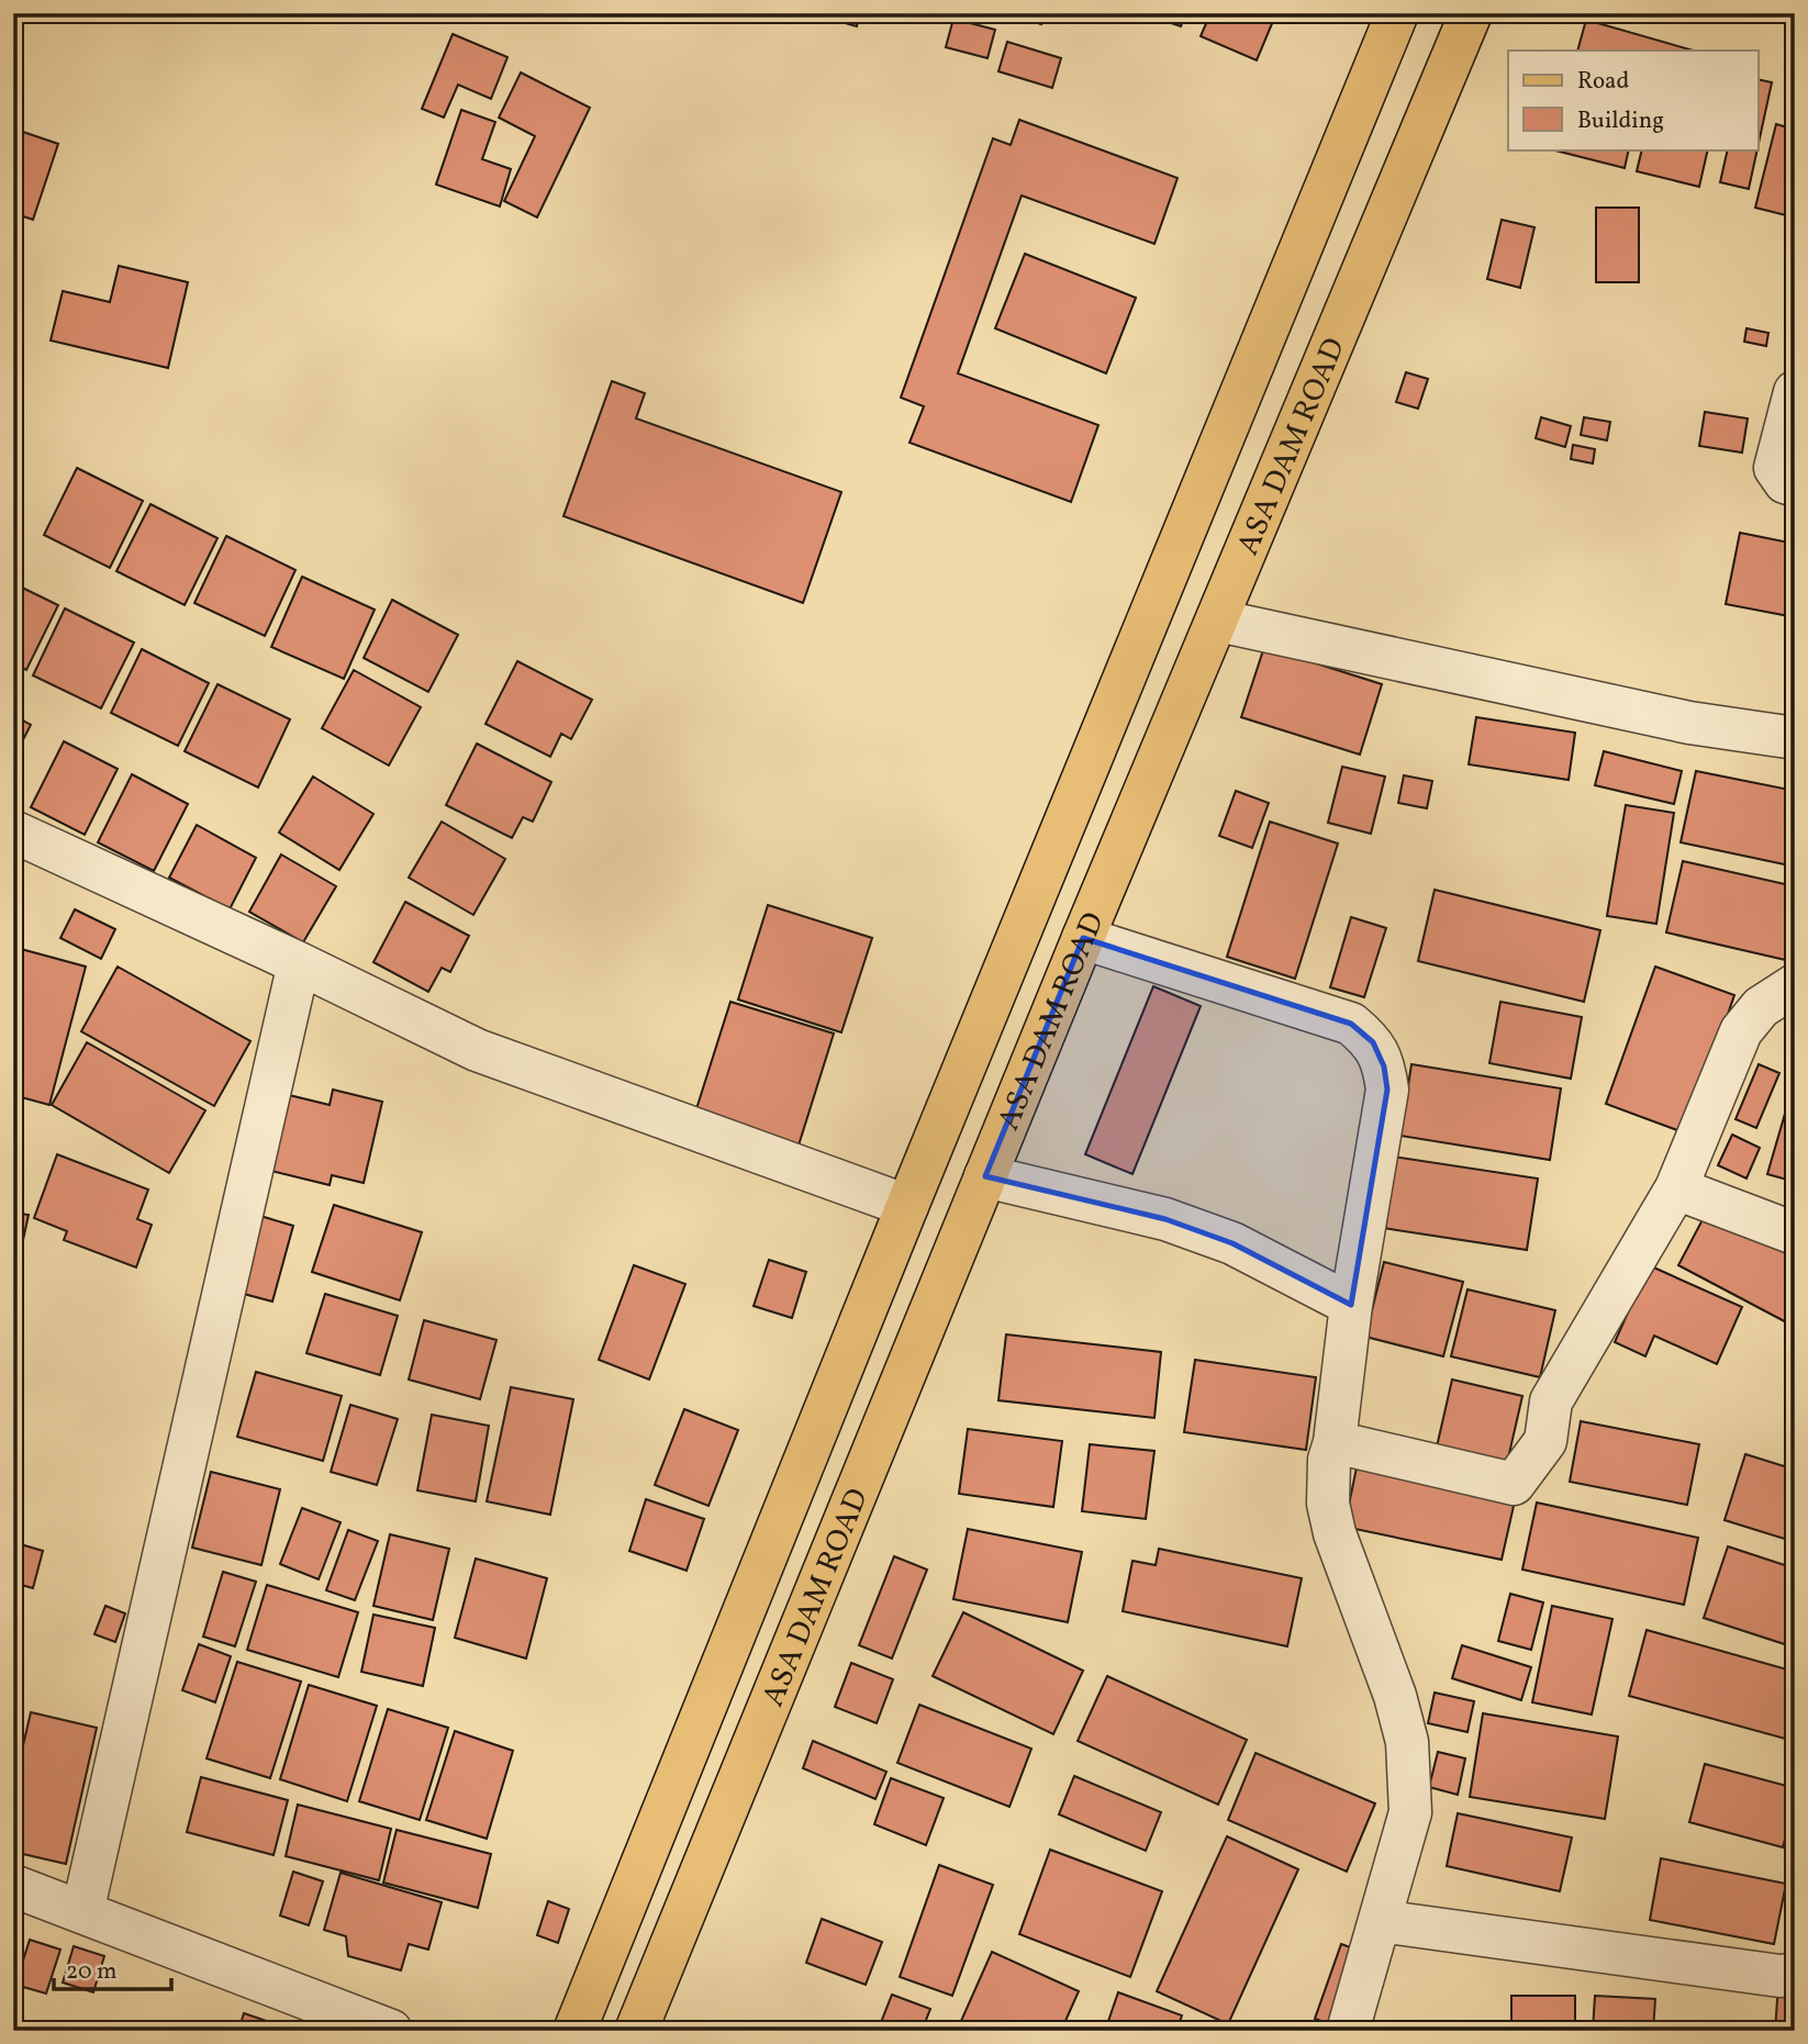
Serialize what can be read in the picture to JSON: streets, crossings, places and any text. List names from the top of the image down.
{
  "streets": {
    "main road": ["ASA DAM ROAD"]
  },
  "legend": ["Road", "Building"],
  "scale_bar": "20 m"
}
